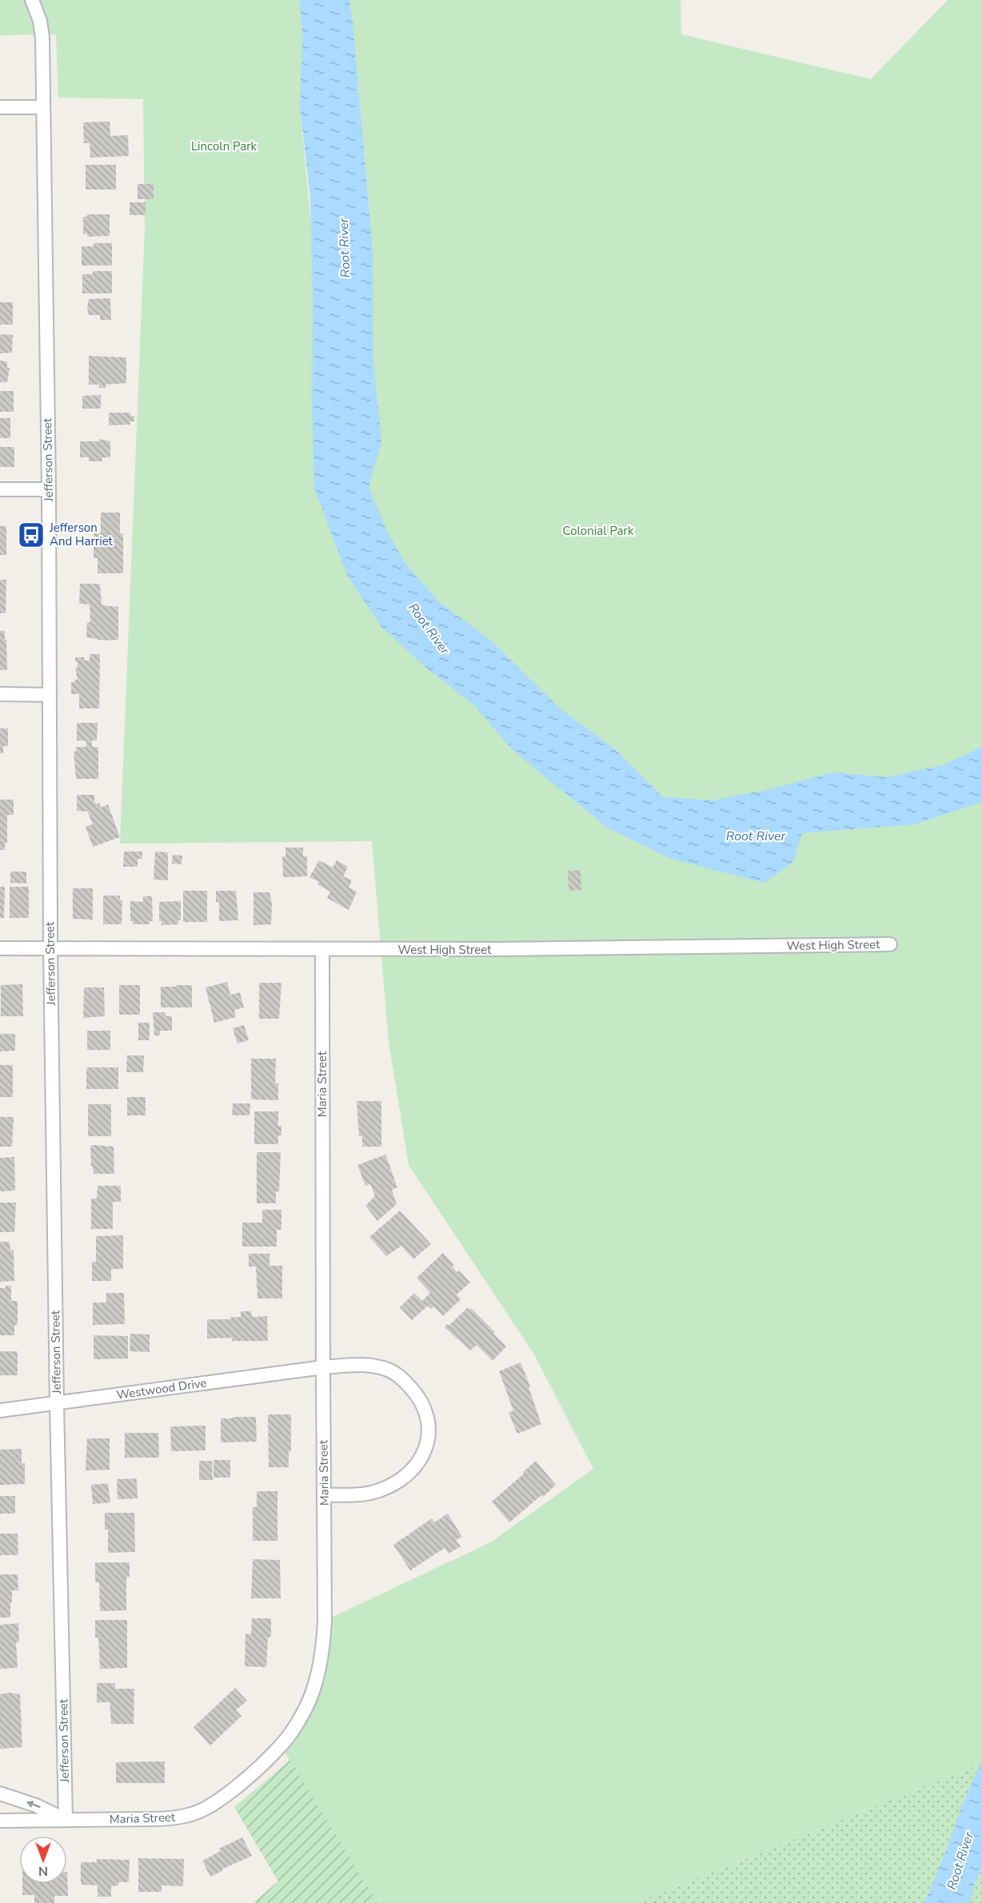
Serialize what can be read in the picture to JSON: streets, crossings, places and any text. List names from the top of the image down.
{
  "streets": {
    "street": [
      "Jefferson Street",
      "West High Street",
      "Maria Street",
      "Westwood Drive"
    ]
  },
  "crossings": [
    ["Jefferson Street", "West High Street"],
    ["Jefferson Street", "Maria Street"],
    ["Jefferson Street", "Westwood Drive"],
    ["West High Street", "Maria Street"],
    ["Maria Street", "Westwood Drive"]
  ],
  "water": ["Root River"],
  "parks": ["Lincoln Park", "Colonial Park"],
  "places": {
    "bus stop": ["Jefferson And Harriet"]
  },
  "north": "bottom"
}
